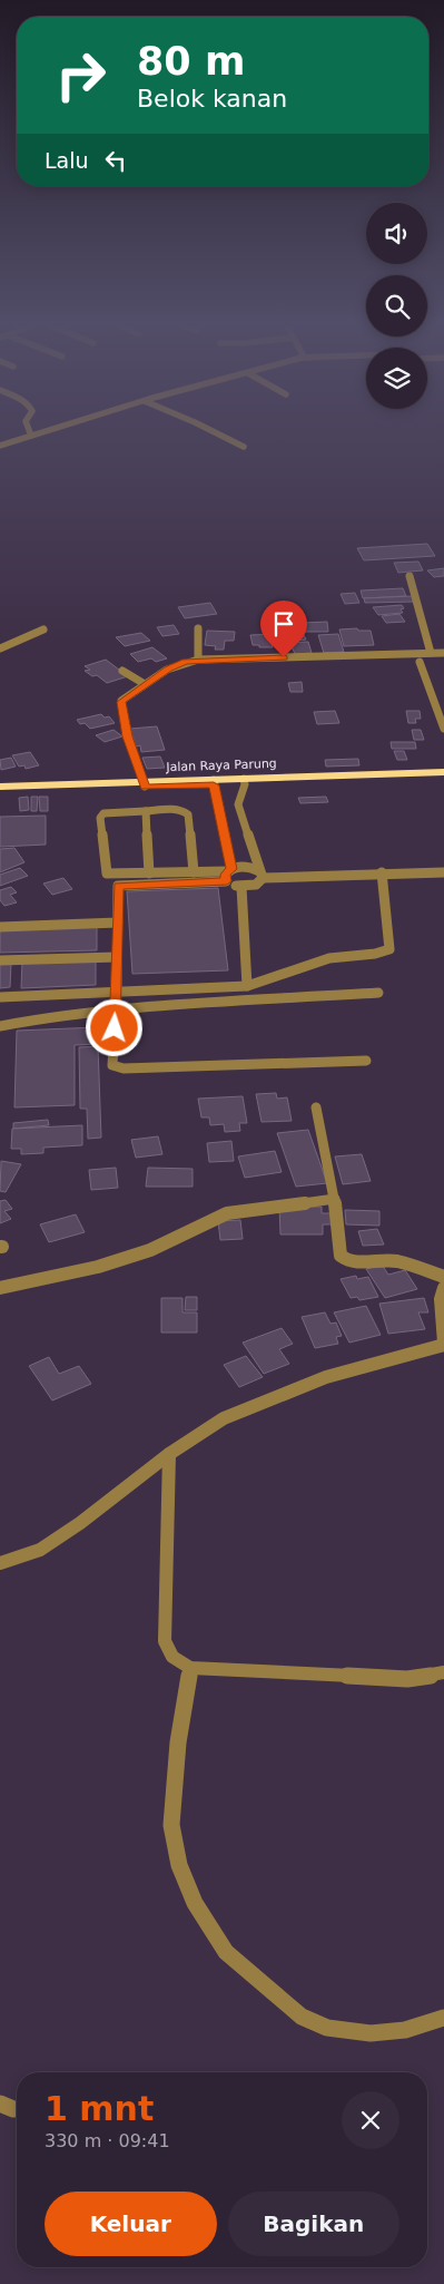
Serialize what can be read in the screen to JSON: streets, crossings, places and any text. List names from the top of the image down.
{
  "streets": {
    "highway": ["Jalan Raya Parung"]
  },
  "page": {
    "turn": ["80 m", "Belok kanan"],
    "then": "Lalu",
    "heading": ["1 mnt", "330 m · 09:41"],
    "buttons": ["Keluar", "Bagikan"]
  }
}
